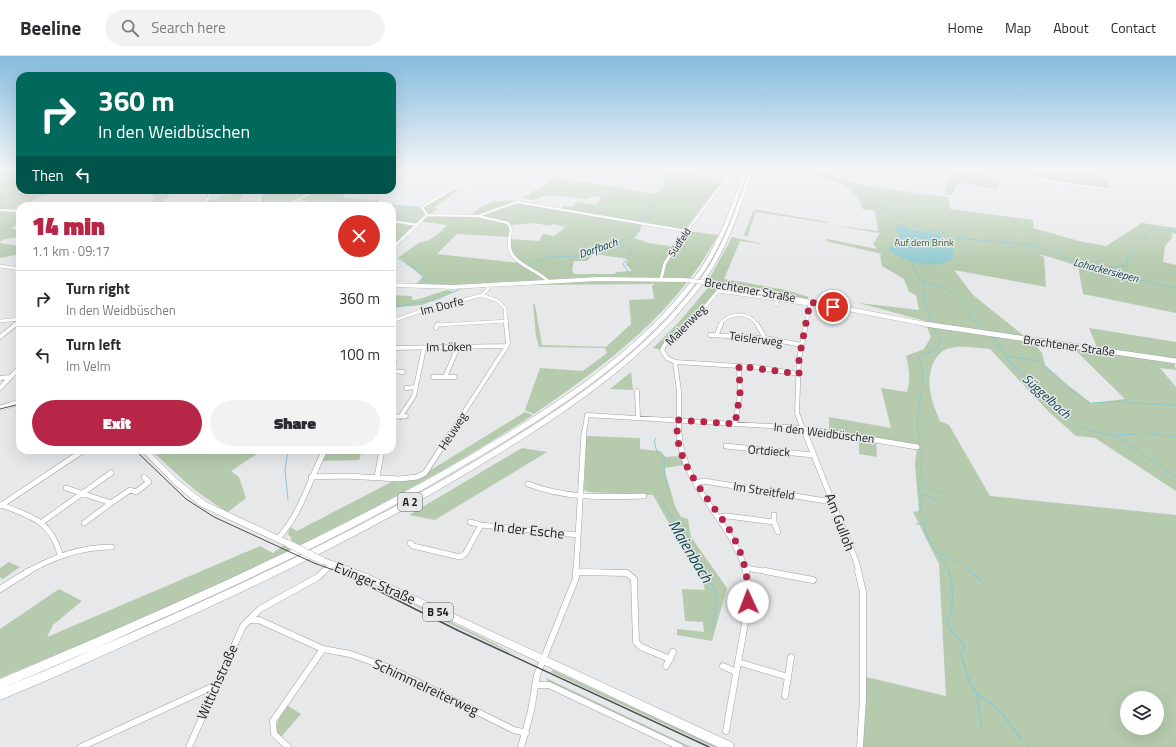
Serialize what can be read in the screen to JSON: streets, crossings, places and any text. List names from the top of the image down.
{
  "streets": {
    "highway": ["A 2"],
    "main road": ["Evinger Straße", "B 54"],
    "street": [
      "Südfeld",
      "Brechtener Straße",
      "Im Dorfe",
      "Maienweg",
      "Teislerweg",
      "Im Löken",
      "Heuweg",
      "In den Weidbüschen",
      "Ortdieck",
      "Im Streitfeld",
      "Am Gulloh",
      "In der Esche",
      "Wittichstraße",
      "Schimmelreiterweg"
    ]
  },
  "crossings": [
    ["Südfeld", "Brechtener Straße"],
    ["Brechtener Straße", "Maienweg"],
    ["Brechtener Straße", "Am Gulloh"],
    ["Im Dorfe", "Heuweg"],
    ["Maienweg", "In den Weidbüschen"],
    ["Maienweg", "Im Streitfeld"],
    ["Teislerweg", "Am Gulloh"],
    ["Im Löken", "Heuweg"],
    ["In den Weidbüschen", "Am Gulloh"],
    ["Ortdieck", "Am Gulloh"],
    ["Im Streitfeld", "Am Gulloh"],
    ["Evinger Straße", "Wittichstraße"]
  ],
  "water": [
    "Dorfbach",
    "Lohackersiepen",
    "Süggelbach",
    "Maienbach"
  ],
  "parks": ["Auf dem Brink"],
  "page": {
    "header": "Beeline",
    "search": "Search here",
    "nav": [
      "Home",
      "Map",
      "About",
      "Contact"
    ],
    "turn": ["360 m", "In den Weidbüschen"],
    "then": "Then",
    "heading": ["14 min", "1.1 km · 09:17"],
    "list": [
      {
        "name": "Turn right",
        "note": "In den Weidbüschen",
        "value": "360 m"
      },
      {
        "name": "Turn left",
        "note": "Im Velm",
        "value": "100 m"
      }
    ],
    "buttons": ["Exit", "Share"]
  }
}
